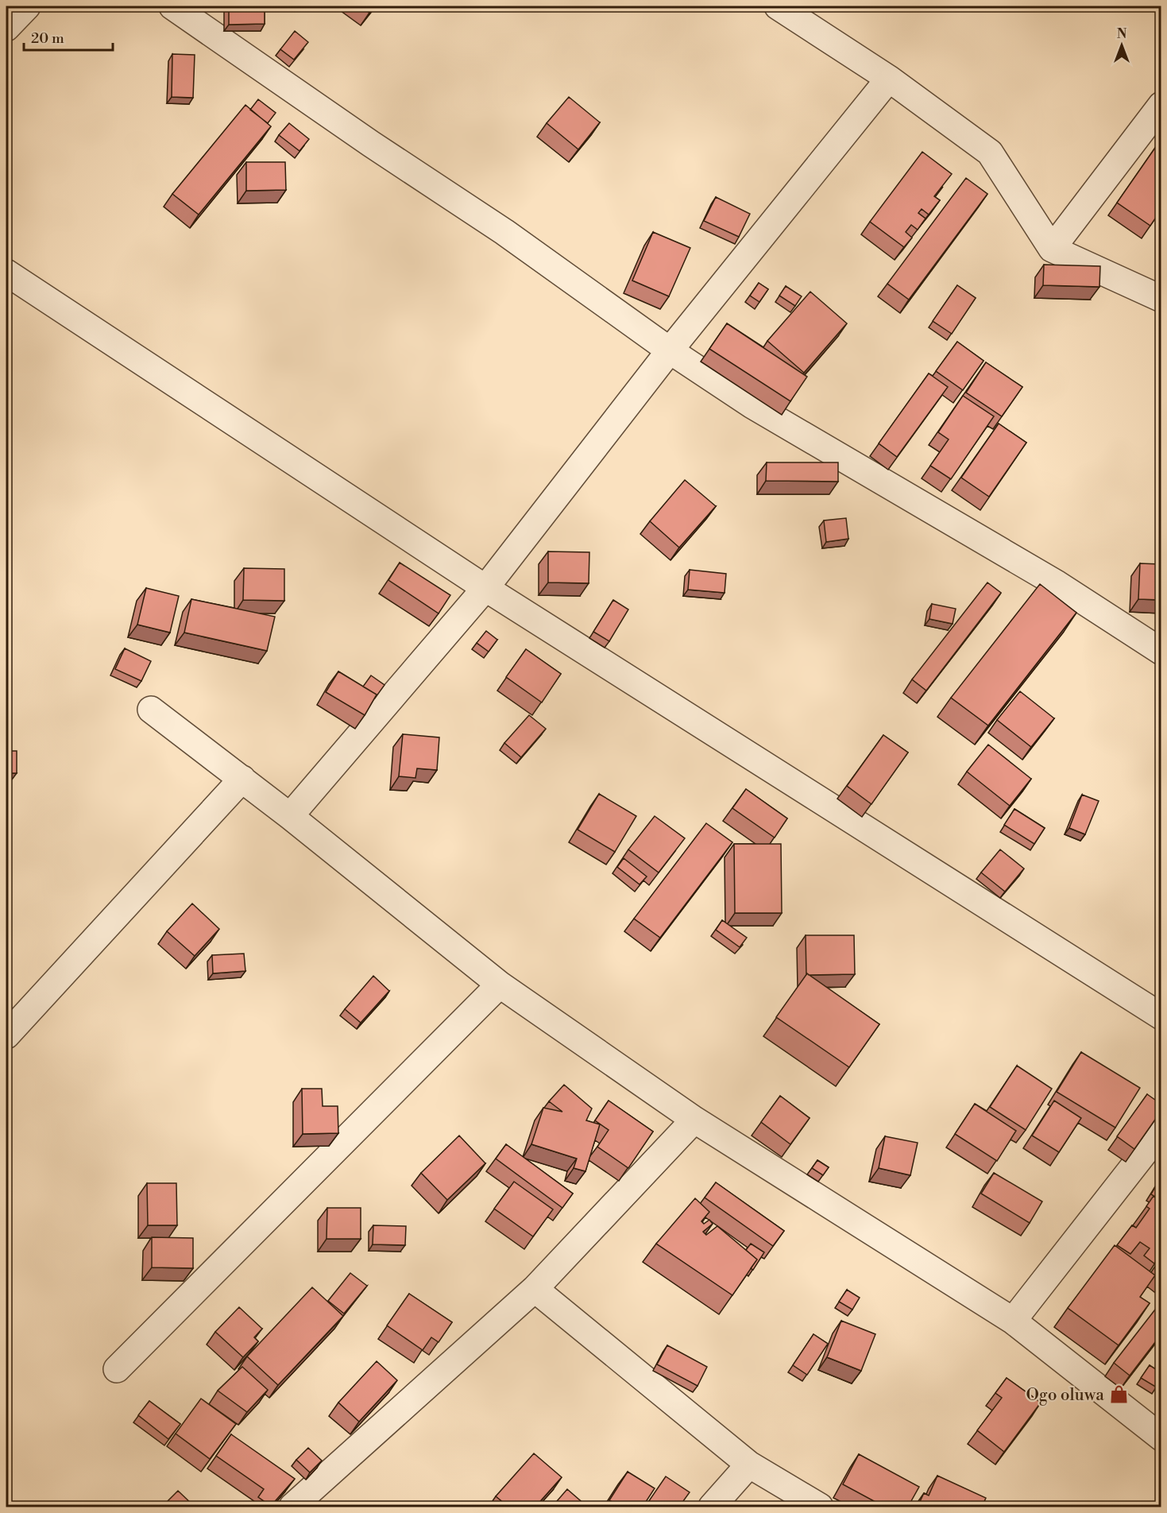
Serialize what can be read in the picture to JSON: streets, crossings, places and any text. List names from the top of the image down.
{
  "places": {
    "shop": ["Ogo oluwa"]
  },
  "scale_bar": "20 m",
  "north": "top"
}
